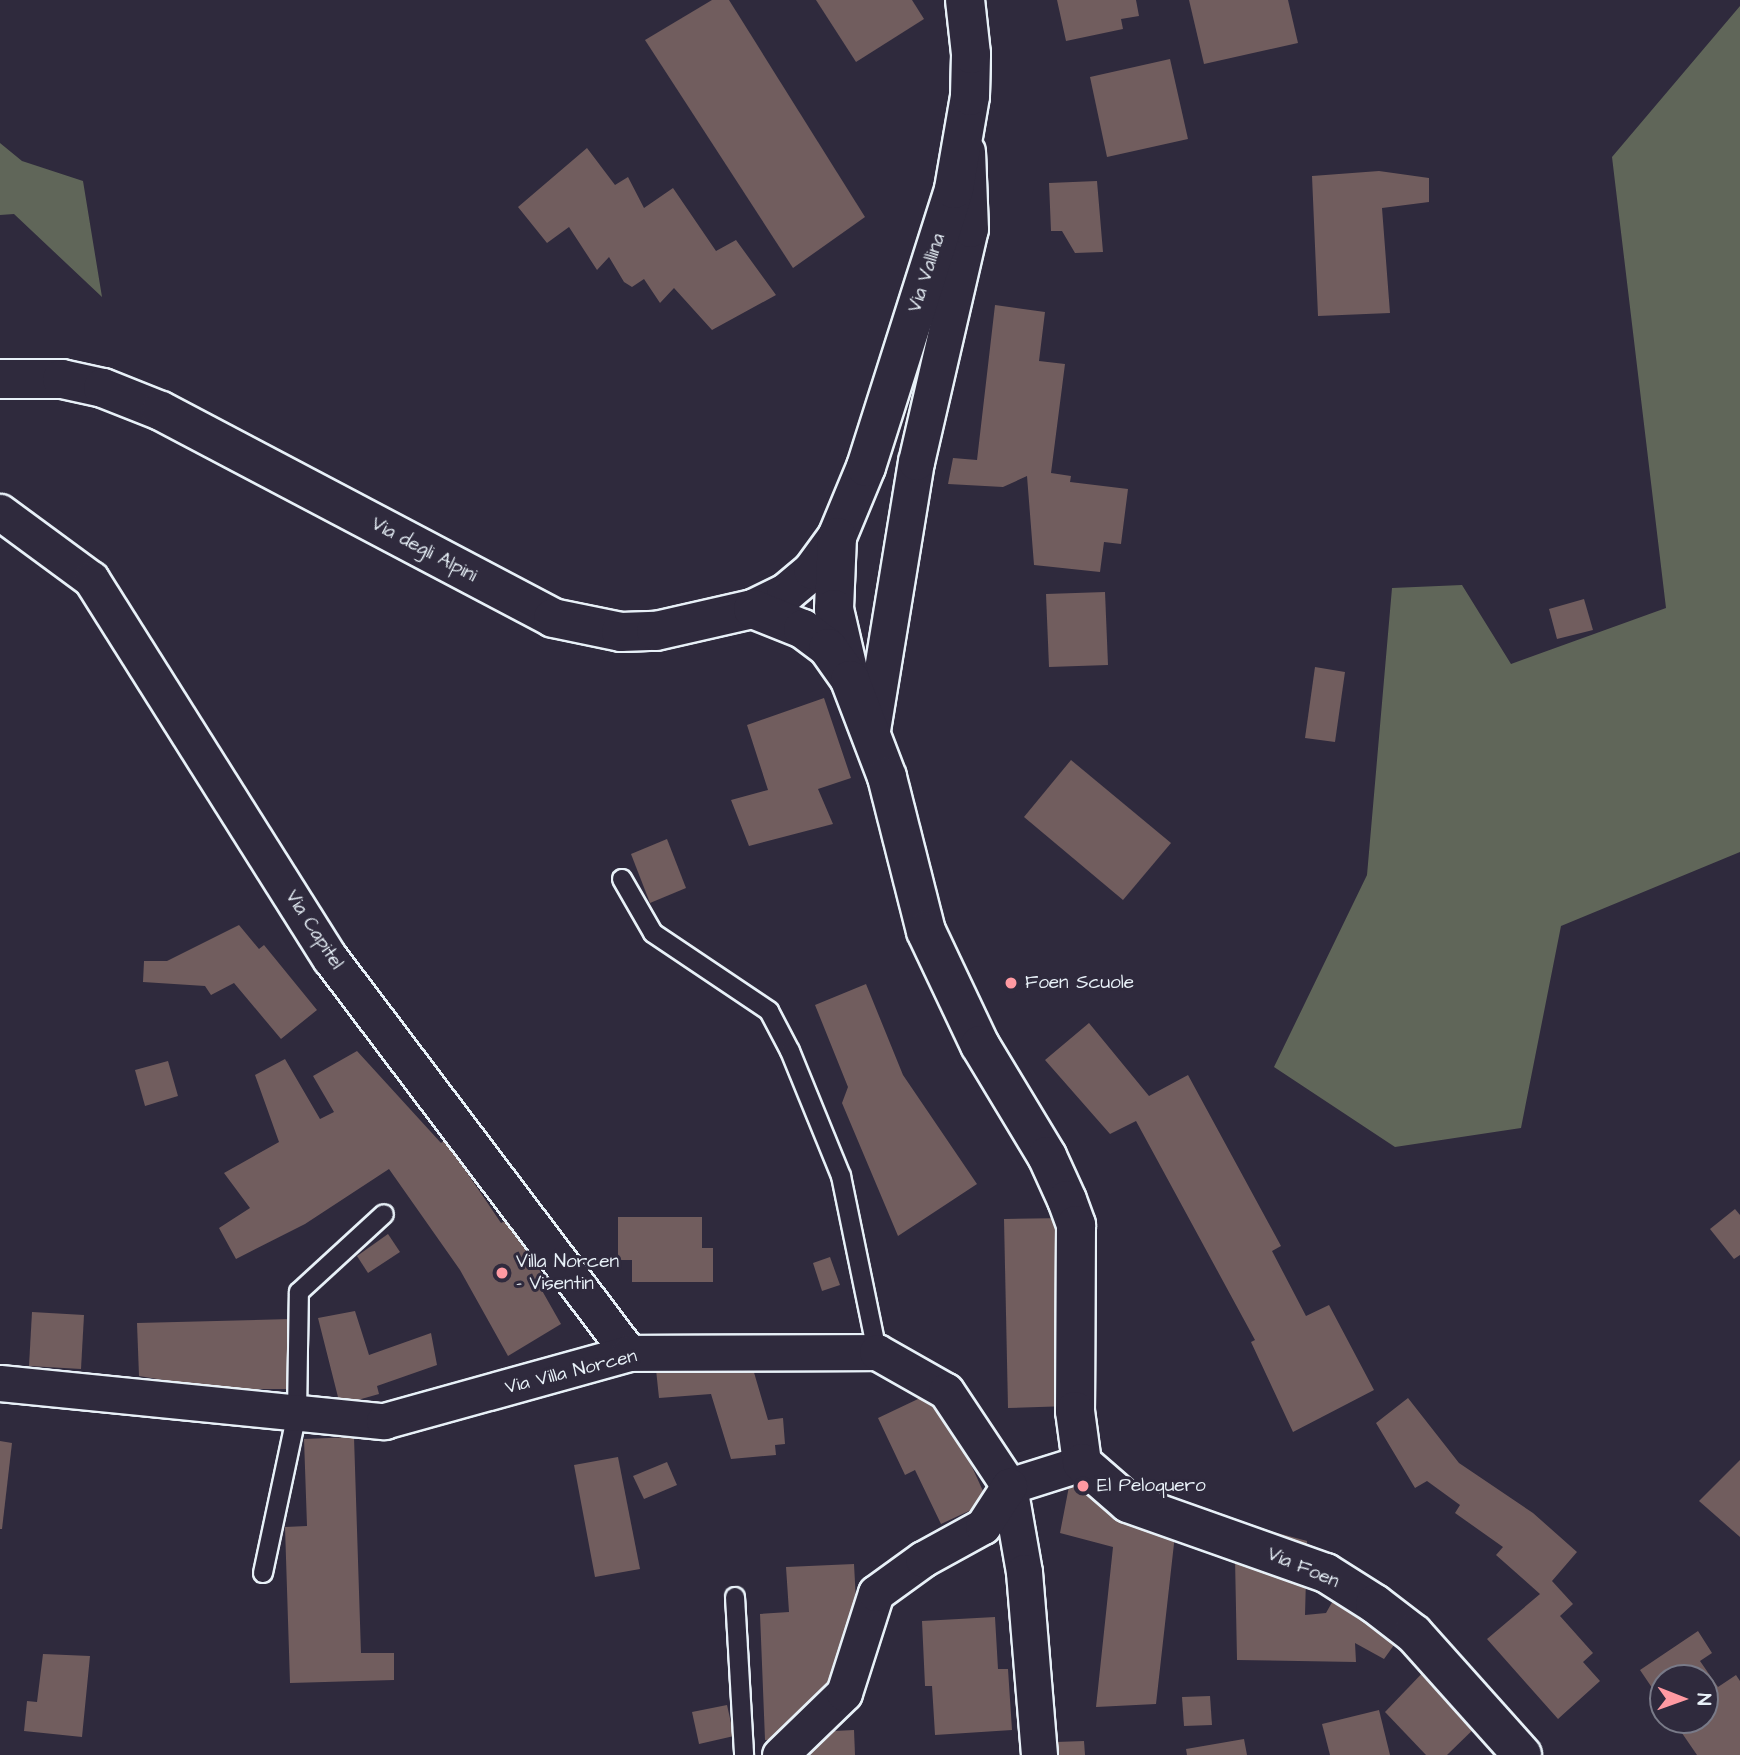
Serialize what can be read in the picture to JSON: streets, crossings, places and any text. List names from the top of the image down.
{
  "streets": {
    "street": [
      "Via Vallina",
      "Via degli Alpini",
      "Via Capitel",
      "Via Villa Norcen",
      "Via Foen"
    ]
  },
  "crossings": [
    ["Via Vallina", "Via degli Alpini"],
    ["Via Capitel", "Via Villa Norcen"]
  ],
  "places": ["Foen Scuole", "Villa Norcen - Visentin", "El Peloquero"],
  "north": "right"
}
